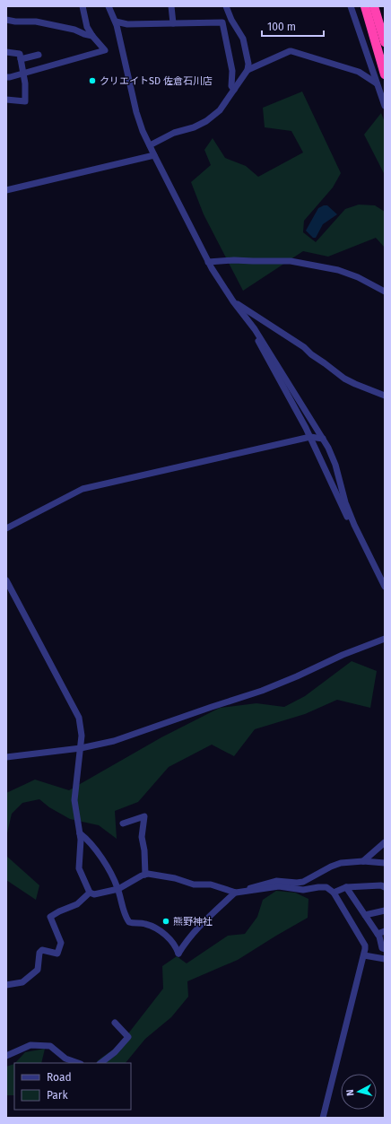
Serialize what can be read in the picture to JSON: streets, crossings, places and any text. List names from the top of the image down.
{
  "places": ["クリエイトSD 佐倉石川店", "熊野神社"],
  "legend": ["Road", "Park"],
  "scale_bar": "100 m",
  "north": "left"
}
